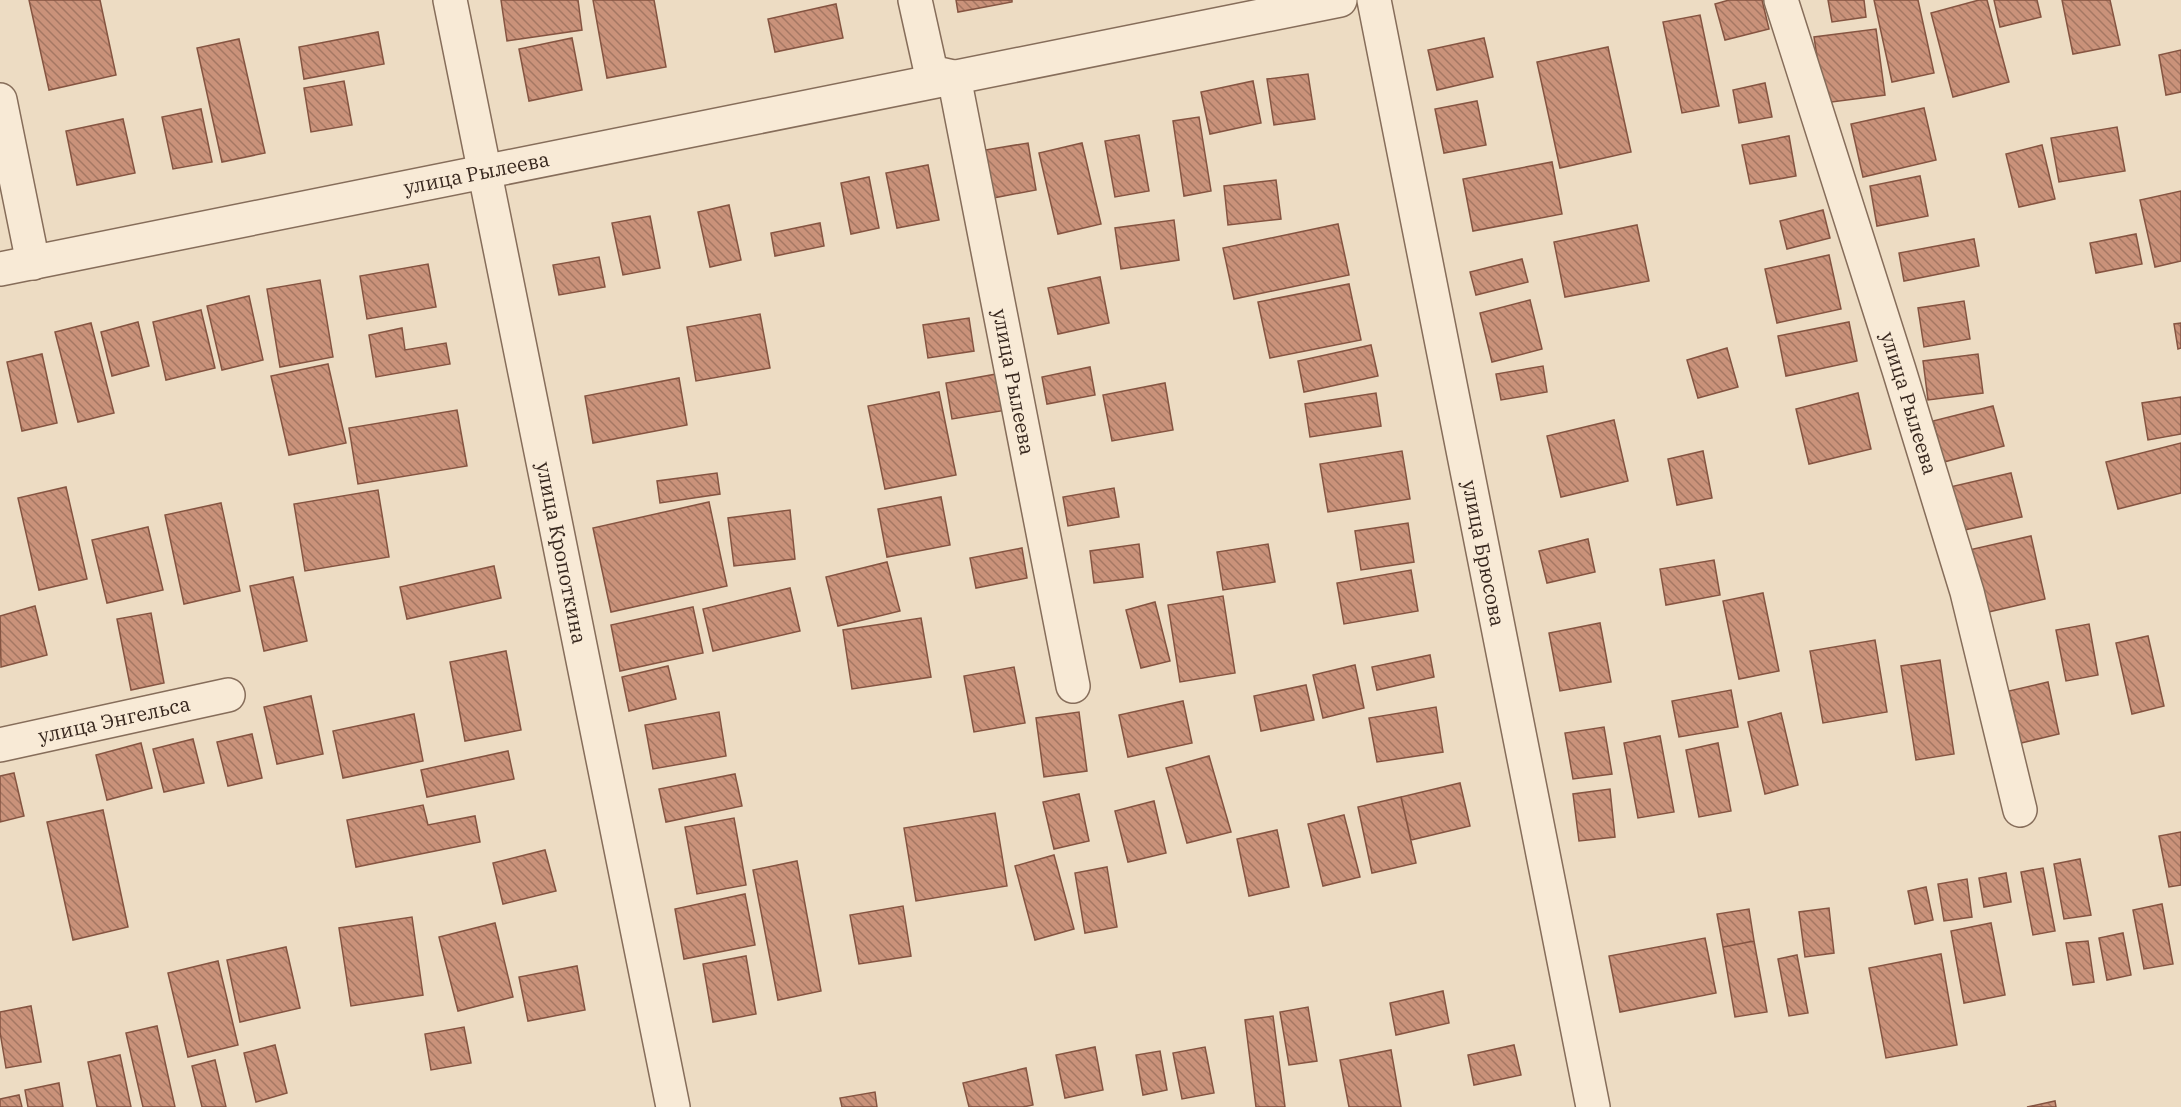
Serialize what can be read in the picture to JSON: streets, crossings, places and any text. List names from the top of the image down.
{
  "streets": {
    "street": [
      "улица Рылеева",
      "улица Кропоткина",
      "улица Брюсова",
      "улица Энгельса"
    ]
  },
  "crossings": [
    ["улица Рылеева", "улица Кропоткина"]
  ]
}
